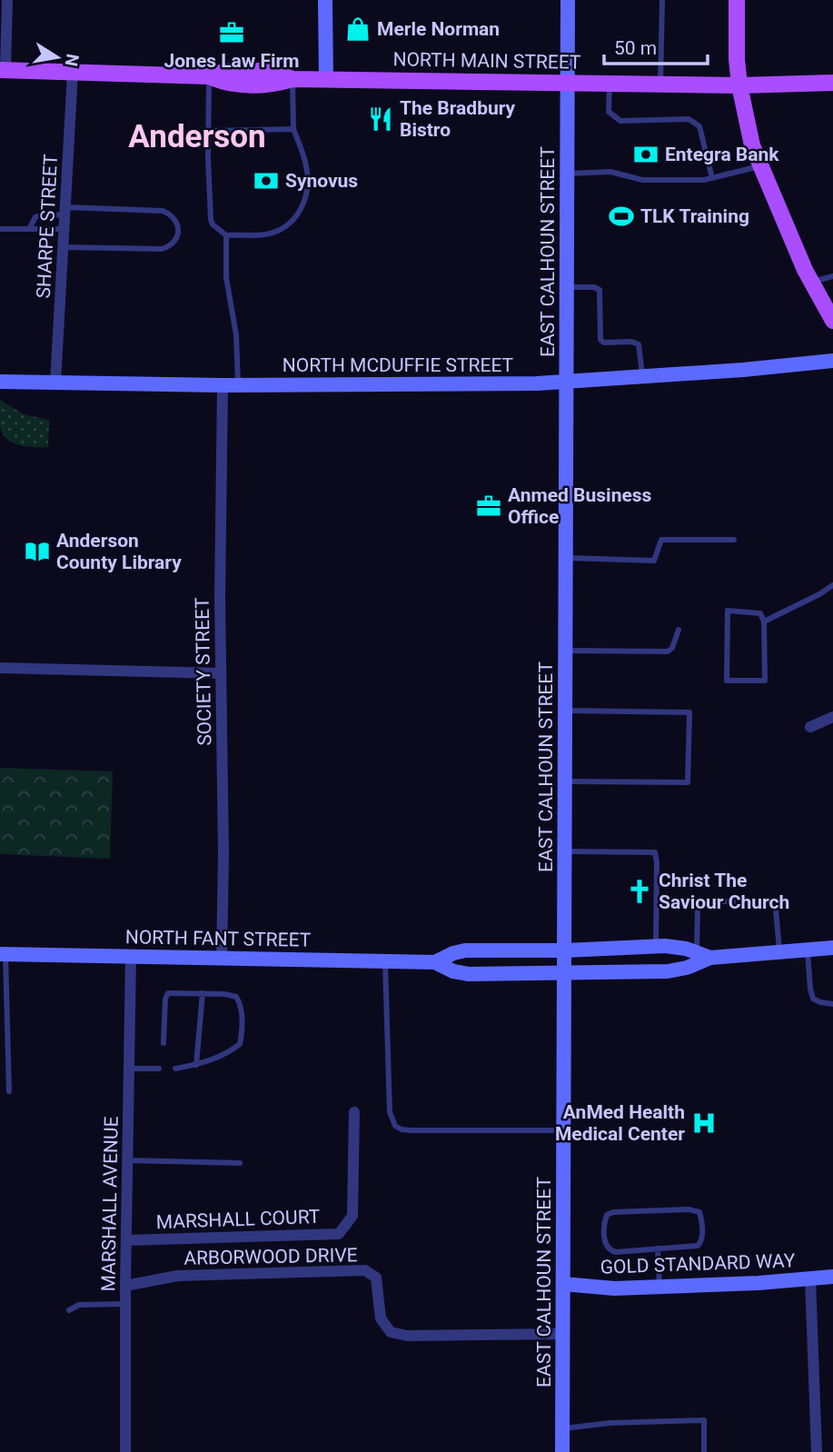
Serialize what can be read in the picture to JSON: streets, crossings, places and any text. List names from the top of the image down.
{
  "streets": {
    "main road": ["NORTH MAIN STREET"],
    "street": [
      "SHARPE STREET",
      "EAST CALHOUN STREET",
      "NORTH MCDUFFIE STREET",
      "SOCIETY STREET",
      "NORTH FANT STREET",
      "MARSHALL AVENUE",
      "MARSHALL COURT",
      "ARBORWOOD DRIVE",
      "GOLD STANDARD WAY"
    ]
  },
  "crossings": [
    ["NORTH MAIN STREET", "SHARPE STREET"],
    ["NORTH MAIN STREET", "EAST CALHOUN STREET"],
    ["SHARPE STREET", "NORTH MCDUFFIE STREET"],
    ["EAST CALHOUN STREET", "NORTH MCDUFFIE STREET"],
    ["EAST CALHOUN STREET", "NORTH FANT STREET"],
    ["EAST CALHOUN STREET", "ARBORWOOD DRIVE"],
    ["EAST CALHOUN STREET", "GOLD STANDARD WAY"],
    ["NORTH MCDUFFIE STREET", "SOCIETY STREET"],
    ["SOCIETY STREET", "NORTH FANT STREET"],
    ["NORTH FANT STREET", "MARSHALL AVENUE"],
    ["MARSHALL AVENUE", "MARSHALL COURT"],
    ["MARSHALL AVENUE", "ARBORWOOD DRIVE"]
  ],
  "districts": ["Anderson"],
  "places": {
    "shop": ["Merle Norman"],
    "office": ["Jones Law Firm", "Anmed Business Office"],
    "restaurant": ["The Bradbury Bistro"],
    "bank": ["Entegra Bank", "Synovus"],
    "sports": ["TLK Training"],
    "library": ["Anderson County Library"],
    "church": ["Christ The Saviour Church"],
    "hospital": ["AnMed Health Medical Center"]
  },
  "scale_bar": "50 m",
  "north": "right"
}
